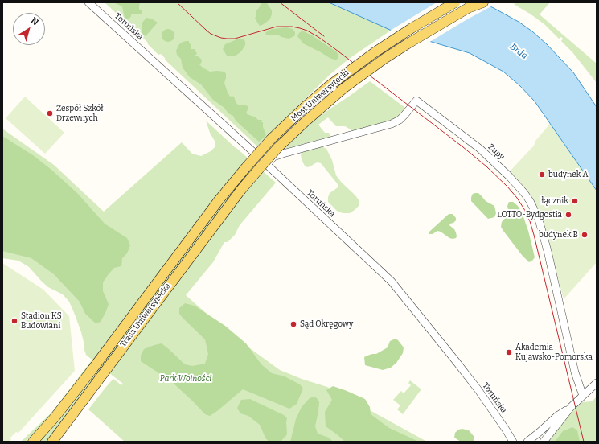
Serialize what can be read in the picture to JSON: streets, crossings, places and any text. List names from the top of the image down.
{
  "streets": {
    "main road": ["Most Uniwersytecki", "Trasa Uniwersytecka"],
    "street": ["Toruńska", "Żupy"]
  },
  "crossings": [
    ["Toruńska", "Żupy"],
    ["Most Uniwersytecki", "Trasa Uniwersytecka"]
  ],
  "water": ["Brda"],
  "parks": ["Park Wolności"],
  "places": [
    "Zespół Szkół Drzewnych",
    "budynek A",
    "łącznik",
    "LOTTO-Bydgostia",
    "budynek B",
    "Stadion KS Budowlani",
    "Sąd Okręgowy",
    "Akademia Kujawsko-Pomorska"
  ],
  "north": "top right"
}
